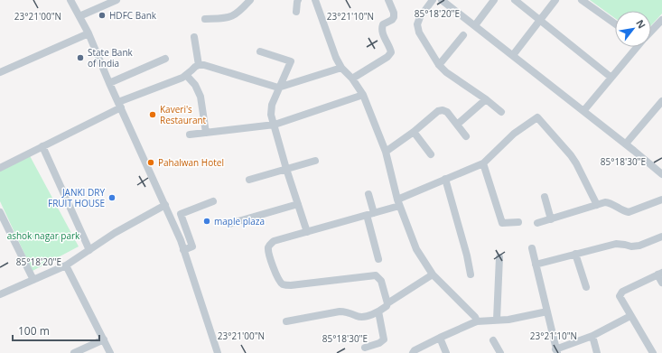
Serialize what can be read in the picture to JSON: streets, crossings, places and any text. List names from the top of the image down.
{
  "parks": ["ashok nagar park"],
  "places": [
    "HDFC Bank",
    "State Bank of India",
    "Kaveri's Restaurant",
    "Pahalwan Hotel",
    "JANKI DRY FRUIT HOUSE",
    "maple plaza"
  ],
  "scale_bar": "100 m",
  "north": "top right",
  "coordinates": [
    "85°18'20\"E",
    "23°21'00\"N",
    "23°21'10\"N",
    "85°18'30\"E"
  ]
}
